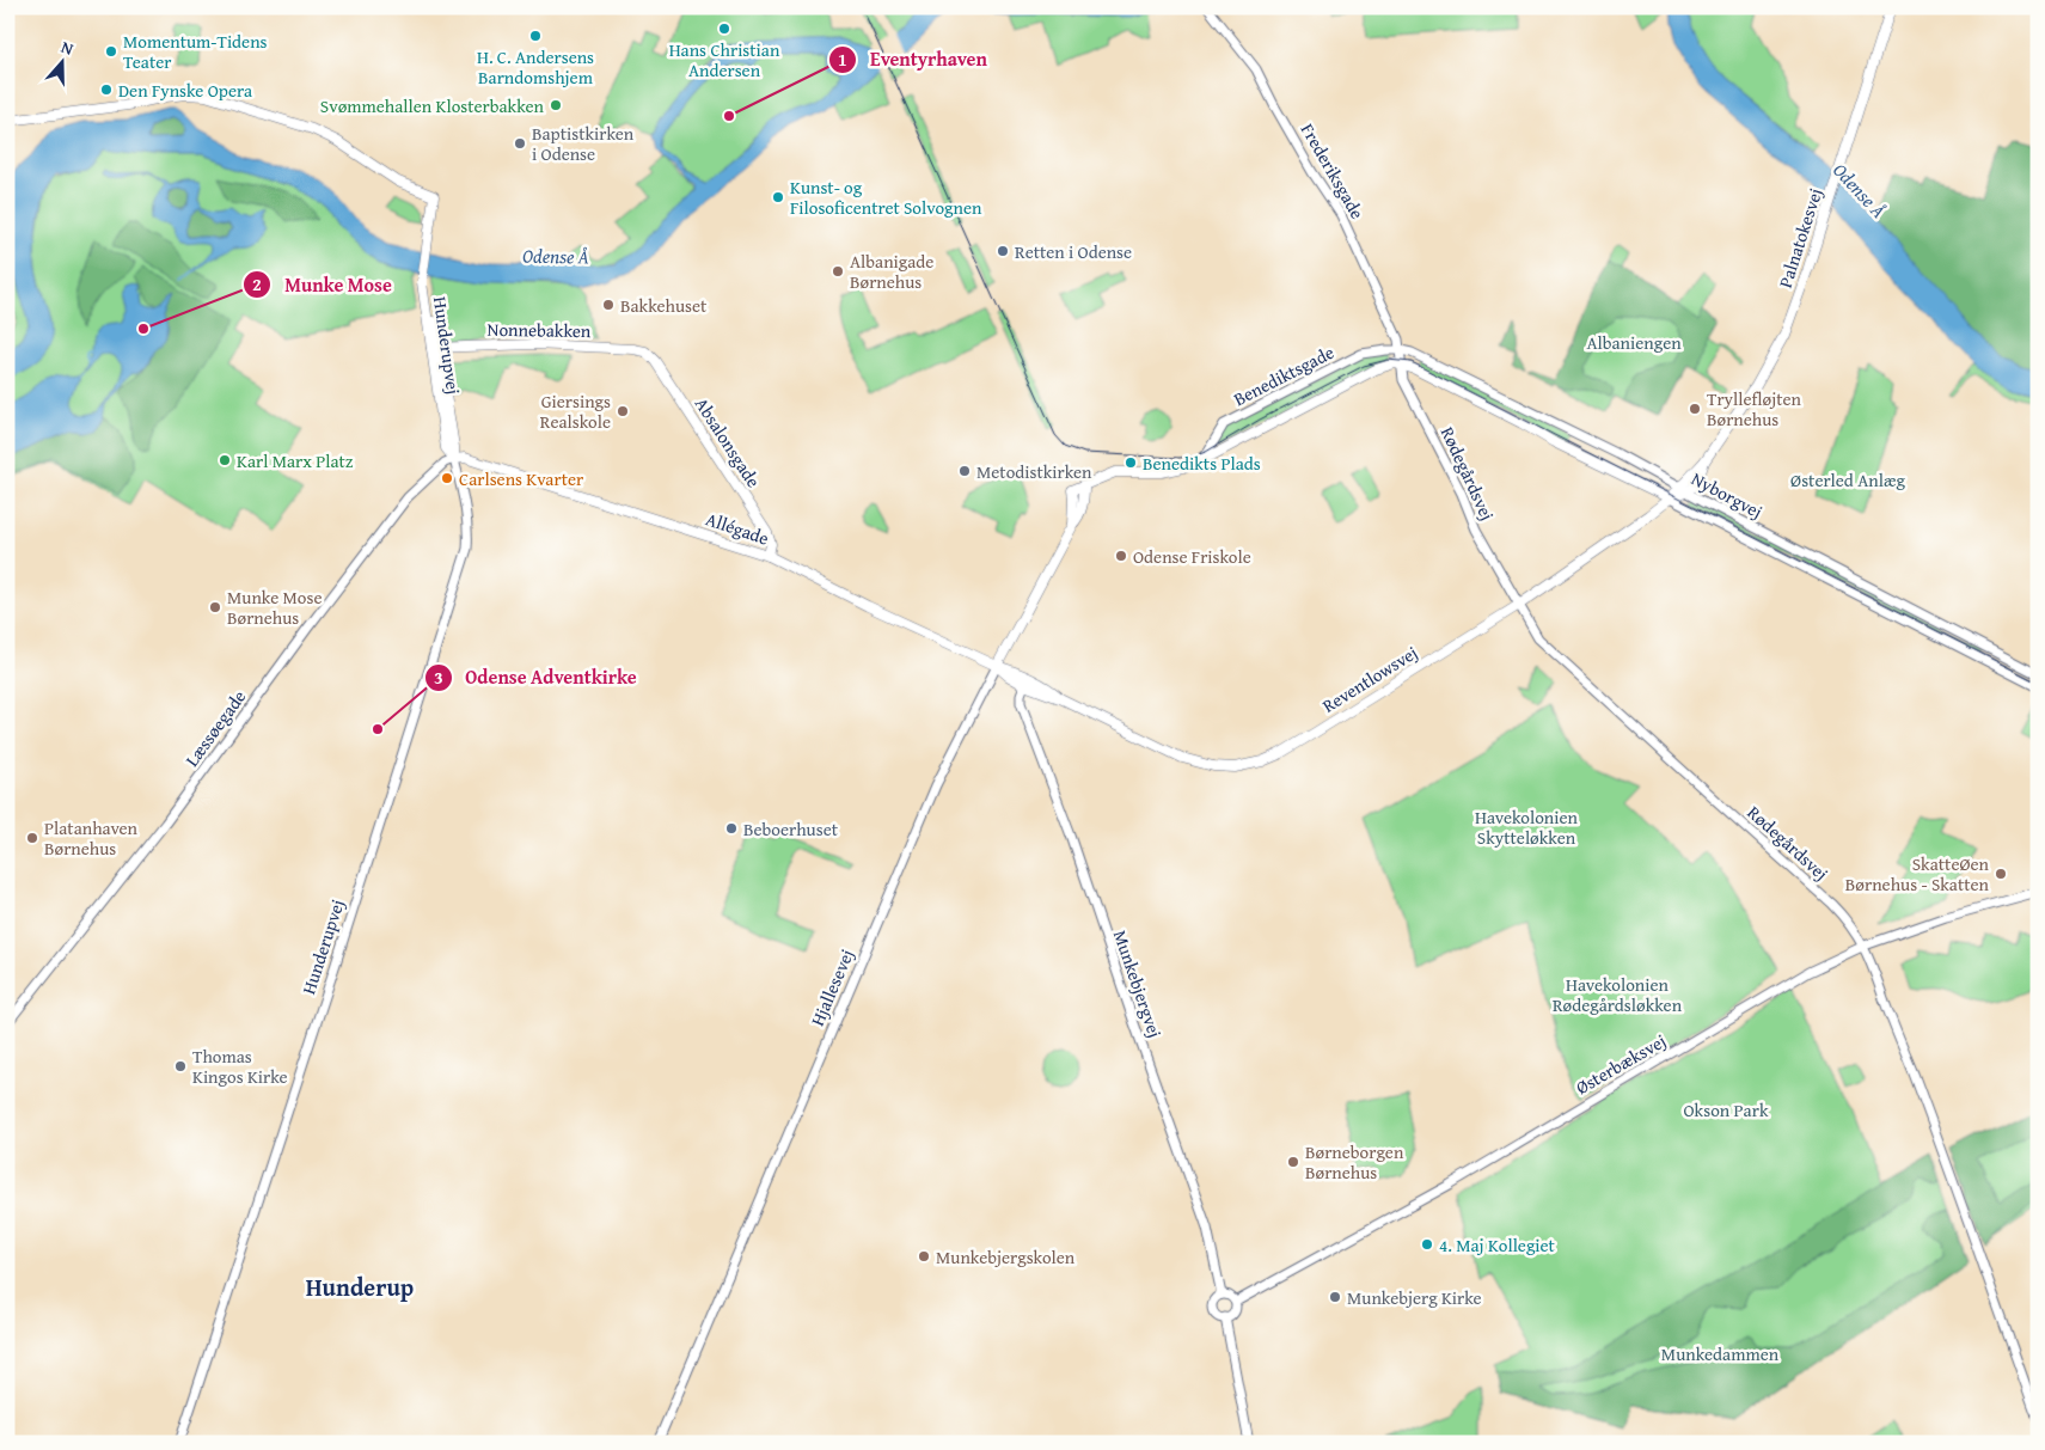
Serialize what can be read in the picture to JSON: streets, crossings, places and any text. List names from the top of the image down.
{
  "streets": {
    "main road": [
      "Palnatokesvej",
      "Nonnebakken",
      "Hunderupvej",
      "Benediktsgade",
      "Absalonsgade",
      "Nyborgvej",
      "Allégade",
      "Reventlowsvej",
      "Hjallesevej"
    ],
    "street": [
      "Frederiksgade",
      "Rødegårdsvej",
      "Læssøegade",
      "Munkebjergvej",
      "Østerbæksvej"
    ]
  },
  "crossings": [
    ["Frederiksgade", "Benediktsgade"],
    ["Frederiksgade", "Rødegårdsvej"],
    ["Frederiksgade", "Nyborgvej"],
    ["Palnatokesvej", "Nyborgvej"],
    ["Palnatokesvej", "Reventlowsvej"],
    ["Nonnebakken", "Hunderupvej"],
    ["Nonnebakken", "Absalonsgade"],
    ["Hunderupvej", "Allégade"],
    ["Hunderupvej", "Læssøegade"],
    ["Benediktsgade", "Rødegårdsvej"],
    ["Benediktsgade", "Nyborgvej"],
    ["Benediktsgade", "Hjallesevej"],
    ["Absalonsgade", "Allégade"],
    ["Rødegårdsvej", "Nyborgvej"],
    ["Rødegårdsvej", "Reventlowsvej"],
    ["Rødegårdsvej", "Østerbæksvej"],
    ["Nyborgvej", "Reventlowsvej"],
    ["Allégade", "Reventlowsvej"],
    ["Allégade", "Læssøegade"],
    ["Allégade", "Hjallesevej"],
    ["Reventlowsvej", "Munkebjergvej"],
    ["Reventlowsvej", "Hjallesevej"],
    ["Munkebjergvej", "Østerbæksvej"]
  ],
  "districts": ["Hunderup"],
  "water": ["Odense Å"],
  "parks": [
    "Albaniengen",
    "Østerled Anlæg",
    "Havekolonien Skytteløkken",
    "Havekolonien Rødegårdsløkken",
    "Okson Park",
    "Munkedammen"
  ],
  "places": [
    "Hans Christian Andersen",
    "H. C. Andersens Barndomshjem",
    "Momentum-Tidens Teater",
    "Den Fynske Opera",
    "Svømmehallen Klosterbakken",
    "Eventyrhaven",
    "Baptistkirken i Odense",
    "Kunst- og Filosoficentret Solvognen",
    "Retten i Odense",
    "Albanigade Børnehus",
    "Bakkehuset",
    "Munke Mose",
    "Tryllefløjten Børnehus",
    "Giersings Realskole",
    "Karl Marx Platz",
    "Benedikts Plads",
    "Metodistkirken",
    "Carlsens Kvarter",
    "Odense Friskole",
    "Munke Mose Børnehus",
    "Odense Adventkirke",
    "Beboerhuset",
    "Platanhaven Børnehus",
    "SkatteØen Børnehus - Skatten",
    "Thomas Kingos Kirke",
    "Børneborgen Børnehus",
    "4. Maj Kollegiet",
    "Munkebjergskolen",
    "Munkebjerg Kirke"
  ],
  "north": "top"
}
